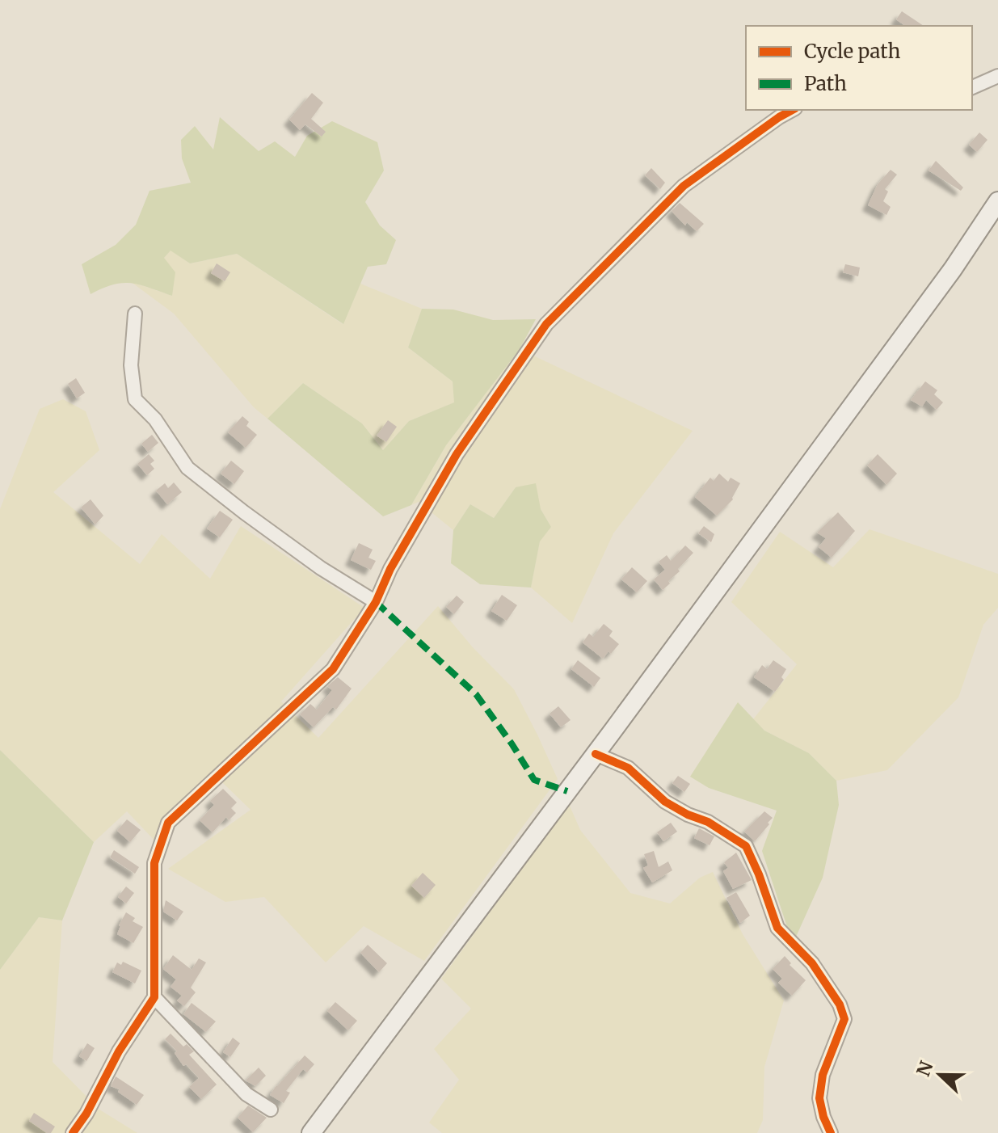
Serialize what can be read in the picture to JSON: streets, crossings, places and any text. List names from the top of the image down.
{
  "legend": ["Cycle path", "Path"],
  "north": "left"
}
